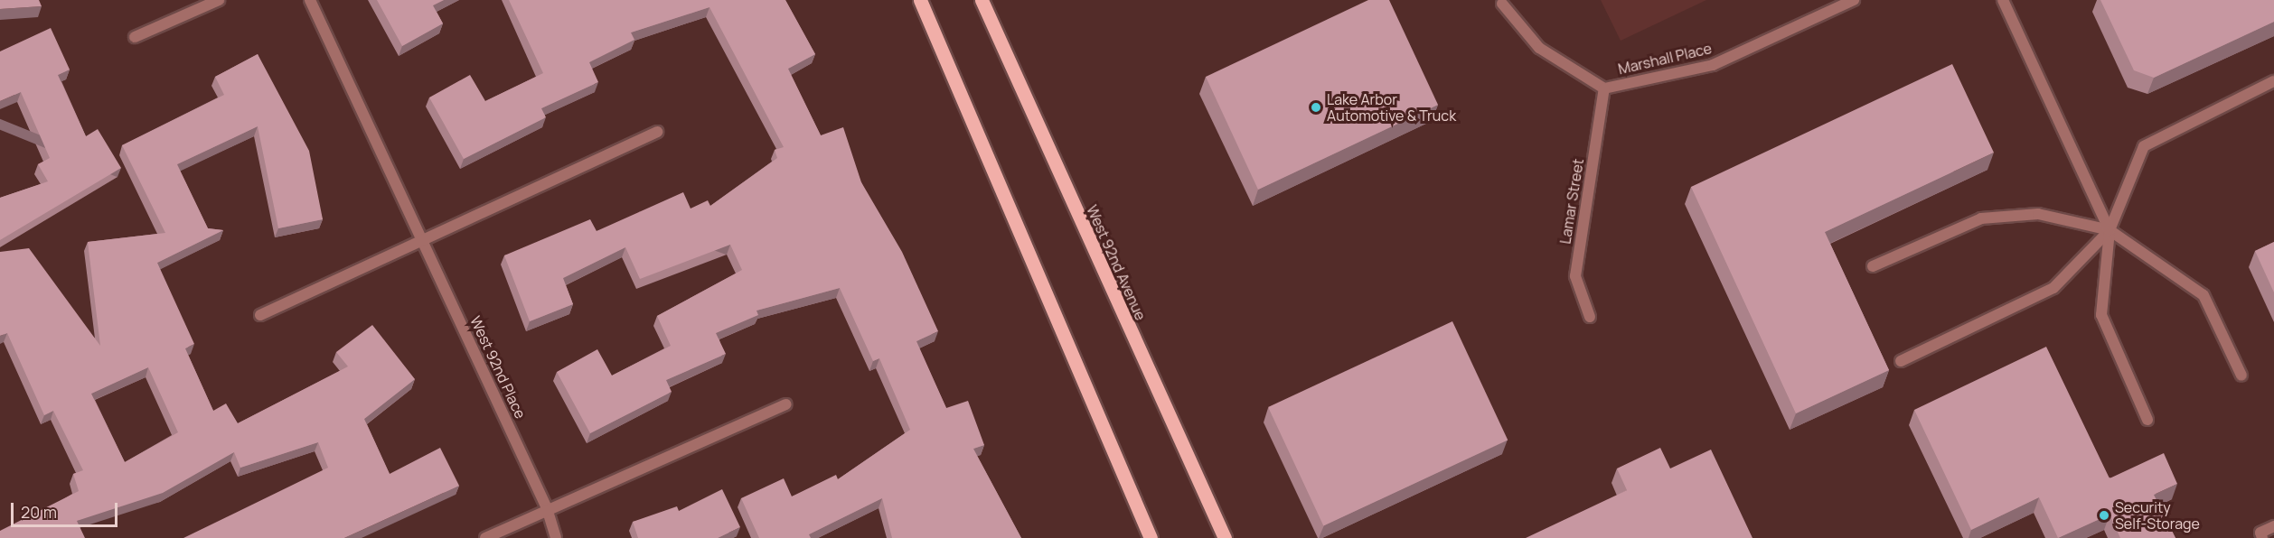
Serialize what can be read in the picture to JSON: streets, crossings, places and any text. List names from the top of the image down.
{
  "streets": {
    "main road": ["West 92nd Avenue"],
    "street": ["Marshall Place", "Lamar Street", "West 92nd Place"]
  },
  "crossings": [
    ["Marshall Place", "Lamar Street"]
  ],
  "places": ["Lake Arbor Automotive & Truck", "Security Self-Storage"],
  "scale_bar": "20 m"
}
